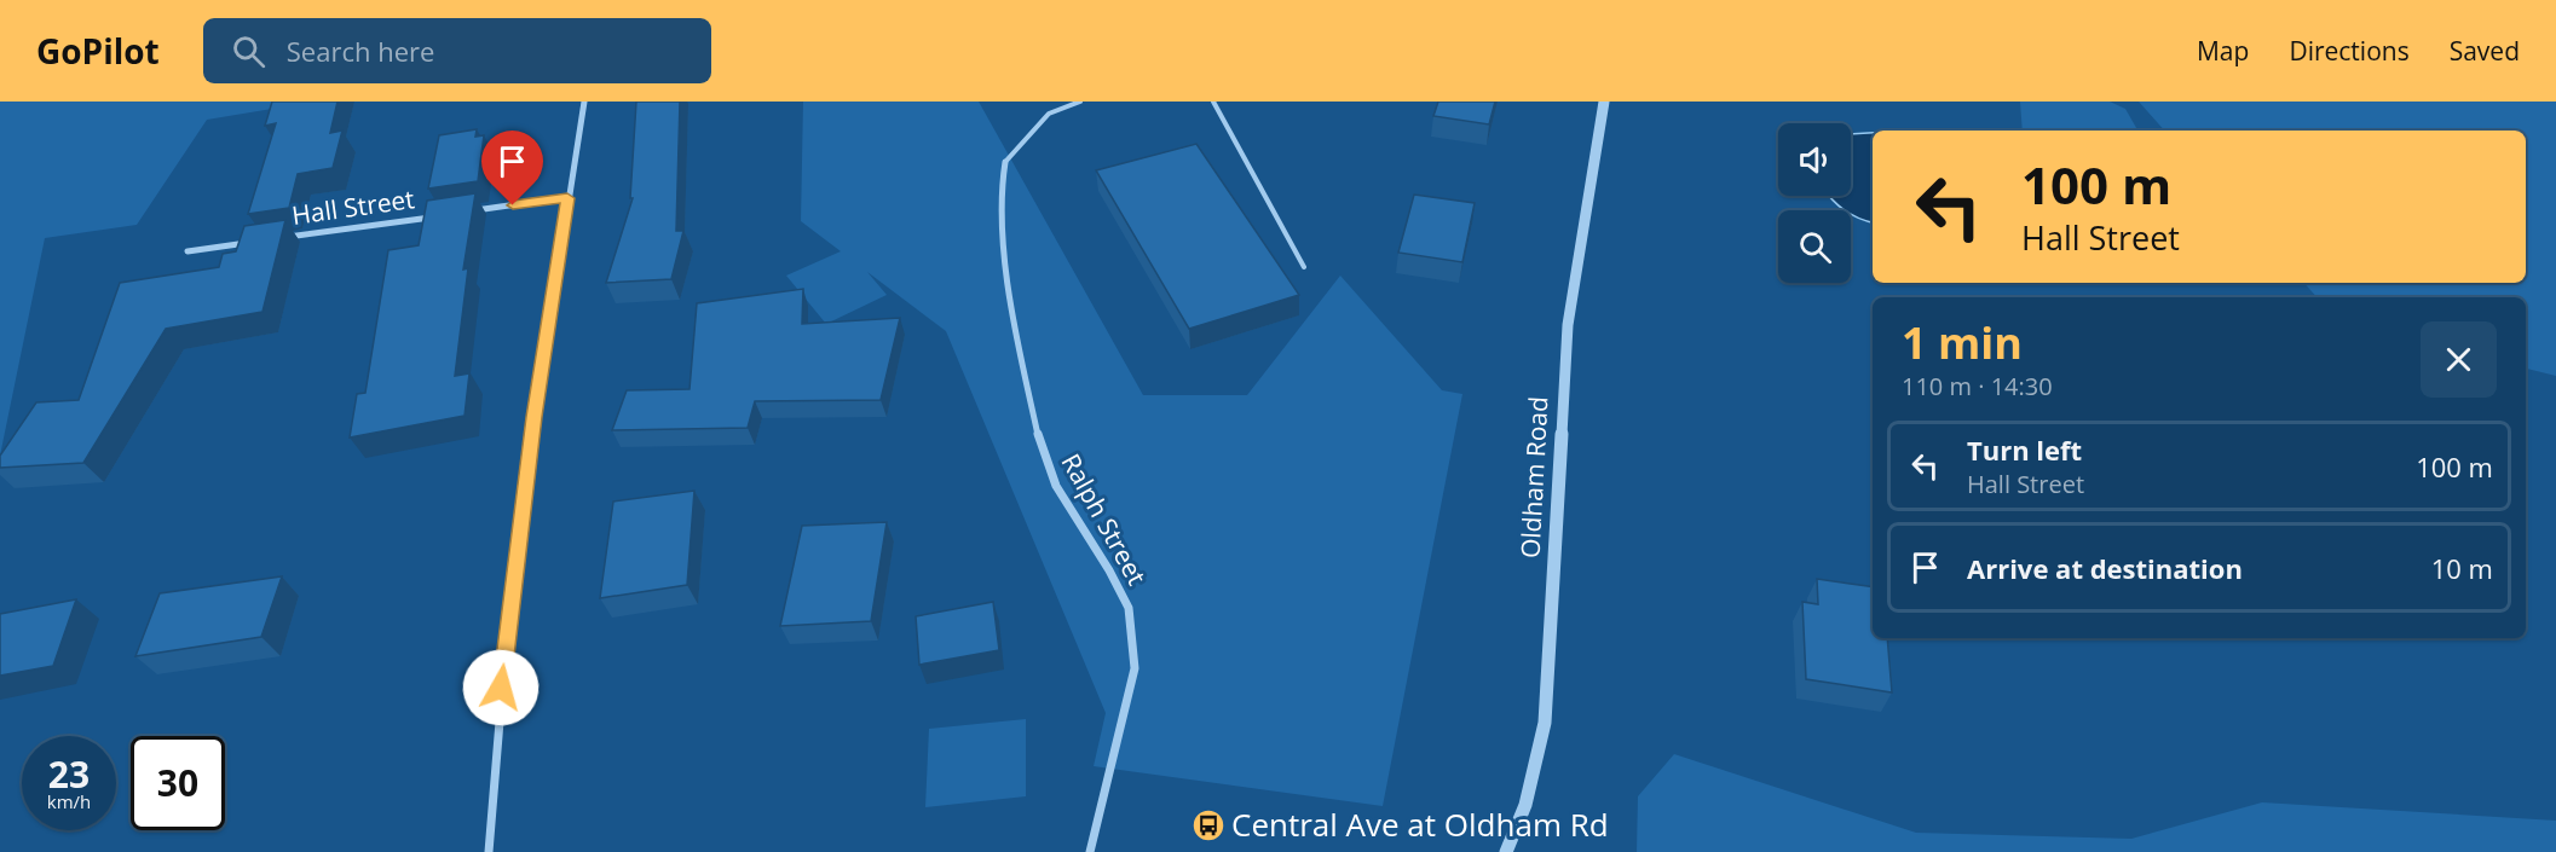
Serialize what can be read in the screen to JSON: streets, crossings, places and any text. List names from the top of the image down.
{
  "streets": {
    "street": ["Hall Street", "Oldham Road", "Ralph Street"]
  },
  "places": {
    "bus stop": ["Central Ave at Oldham Rd"]
  },
  "page": {
    "header": "GoPilot",
    "search": "Search here",
    "nav": ["Map", "Directions", "Saved"],
    "turn": ["100 m", "Hall Street"],
    "heading": ["1 min", "110 m · 14:30"],
    "list": [
      {
        "name": "Turn left",
        "note": "Hall Street",
        "value": "100 m"
      },
      {
        "name": "Arrive at destination",
        "value": "10 m"
      }
    ],
    "speed": "23 km/h",
    "limit": "30"
  }
}
